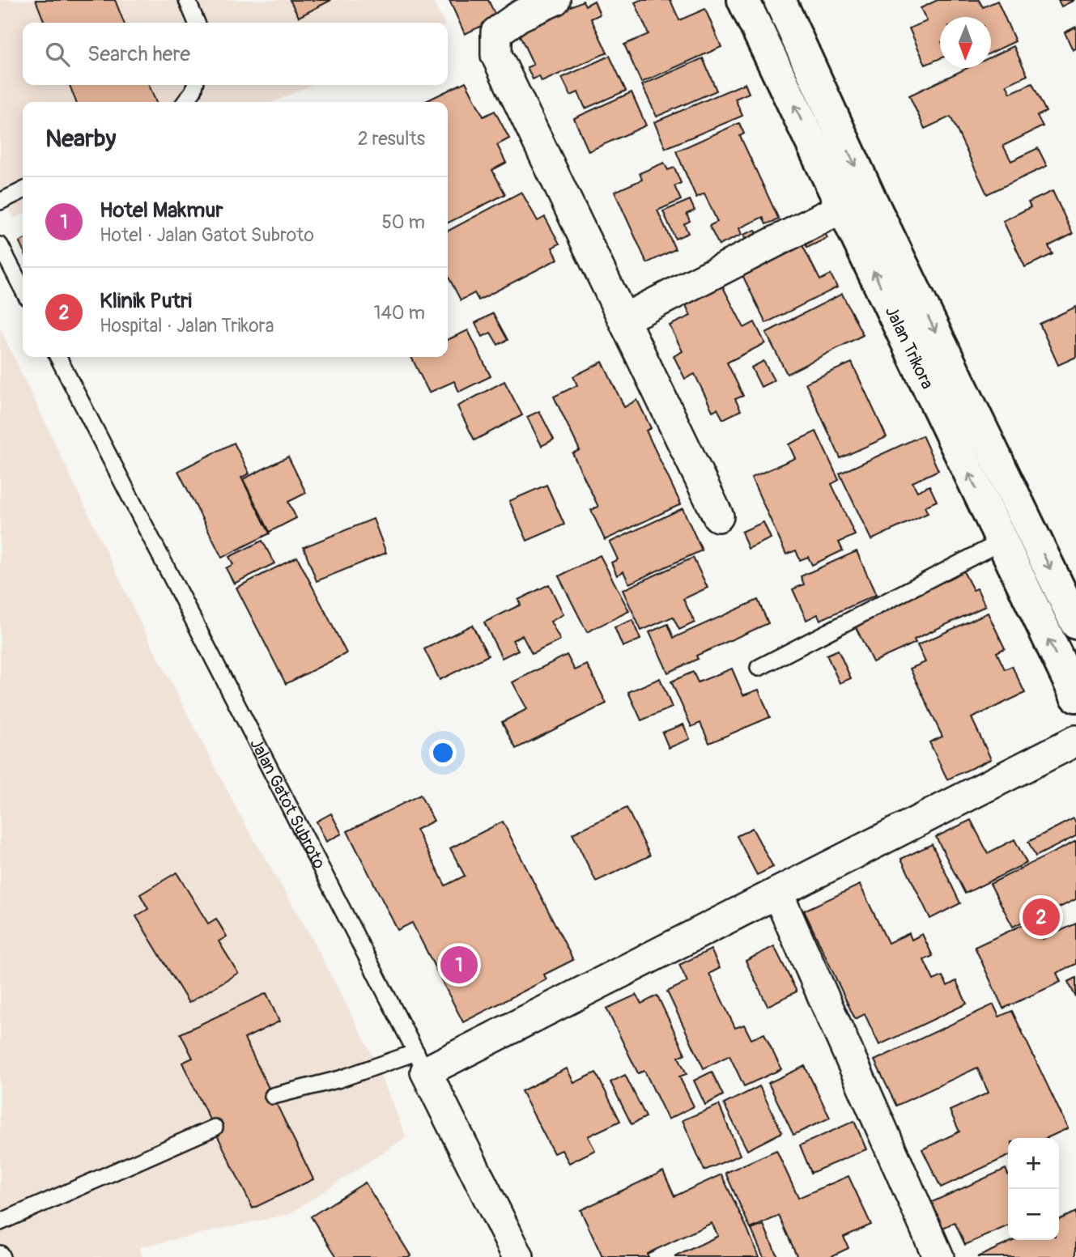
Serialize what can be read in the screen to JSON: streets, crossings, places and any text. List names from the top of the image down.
{
  "streets": {
    "main road": ["Jalan Trikora"],
    "street": ["Jalan Gatot Subroto"]
  },
  "north": "bottom",
  "page": {
    "search": "Search here",
    "heading": ["Nearby", "2 results"],
    "list": [
      {
        "mark": "1",
        "name": "Hotel Makmur",
        "note": "Hotel · Jalan Gatot Subroto",
        "value": "50 m"
      },
      {
        "mark": "2",
        "name": "Klinik Putri",
        "note": "Hospital · Jalan Trikora",
        "value": "140 m"
      }
    ],
    "pins": ["2", "1"],
    "map_buttons": ["+", "−"]
  }
}
